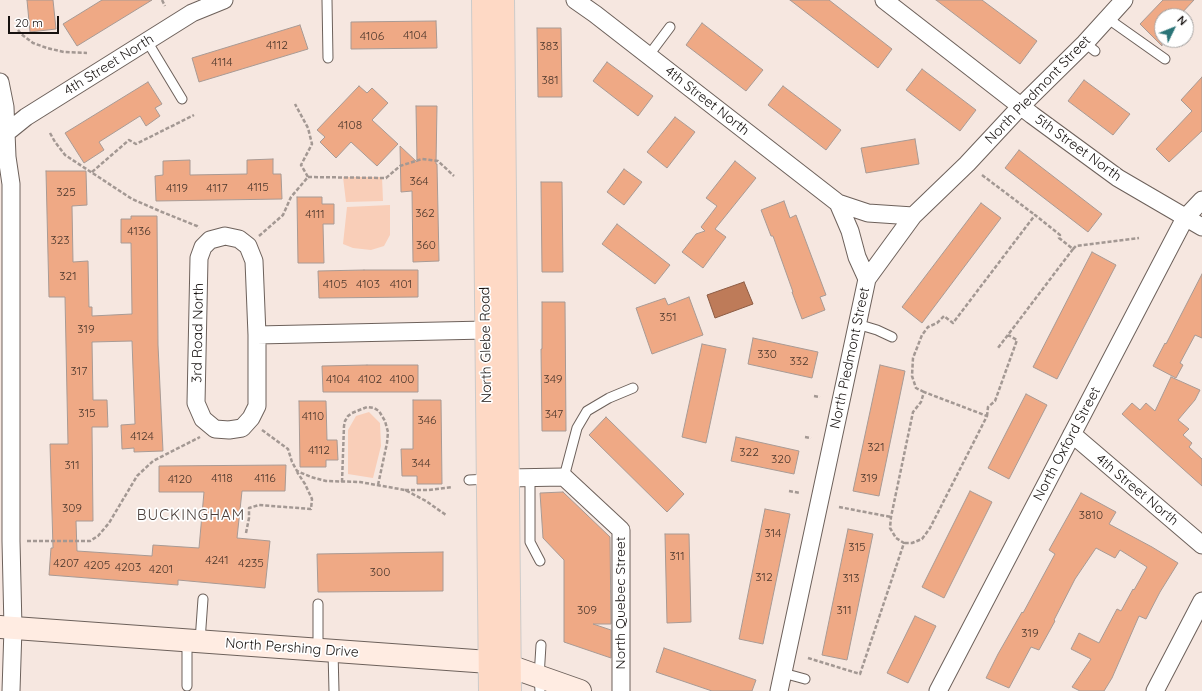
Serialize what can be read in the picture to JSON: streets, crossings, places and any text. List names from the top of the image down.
{
  "streets": {
    "main road": ["North Glebe Road"],
    "street": [
      "4th Street North",
      "North Piedmont Street",
      "5th Street North",
      "3rd Road North",
      "North Oxford Street",
      "North Quebec Street",
      "North Pershing Drive"
    ]
  },
  "crossings": [
    ["4th Street North", "North Piedmont Street"],
    ["4th Street North", "North Oxford Street"],
    ["North Piedmont Street", "5th Street North"],
    ["5th Street North", "North Oxford Street"],
    ["North Glebe Road", "North Pershing Drive"]
  ],
  "districts": ["BUCKINGHAM"],
  "house_numbers": [
    "4104",
    "4106",
    "4112",
    "383",
    "4114",
    "381",
    "4108",
    "364",
    "4115",
    "4119",
    "4117",
    "325",
    "362",
    "4111",
    "4136",
    "323",
    "360",
    "321",
    "4105",
    "4103",
    "4101",
    "351",
    "319",
    "330",
    "332",
    "317",
    "4104",
    "4102",
    "4100",
    "349",
    "315",
    "347",
    "4110",
    "346",
    "4124",
    "321",
    "4112",
    "322",
    "320",
    "344",
    "311",
    "4118",
    "4116",
    "319",
    "4120",
    "309",
    "3810",
    "314",
    "315",
    "311",
    "4241",
    "4207",
    "4235",
    "4205",
    "4203",
    "4201",
    "300",
    "312",
    "313",
    "309",
    "311",
    "319"
  ],
  "scale_bar": "20 m",
  "north": "top right"
}
